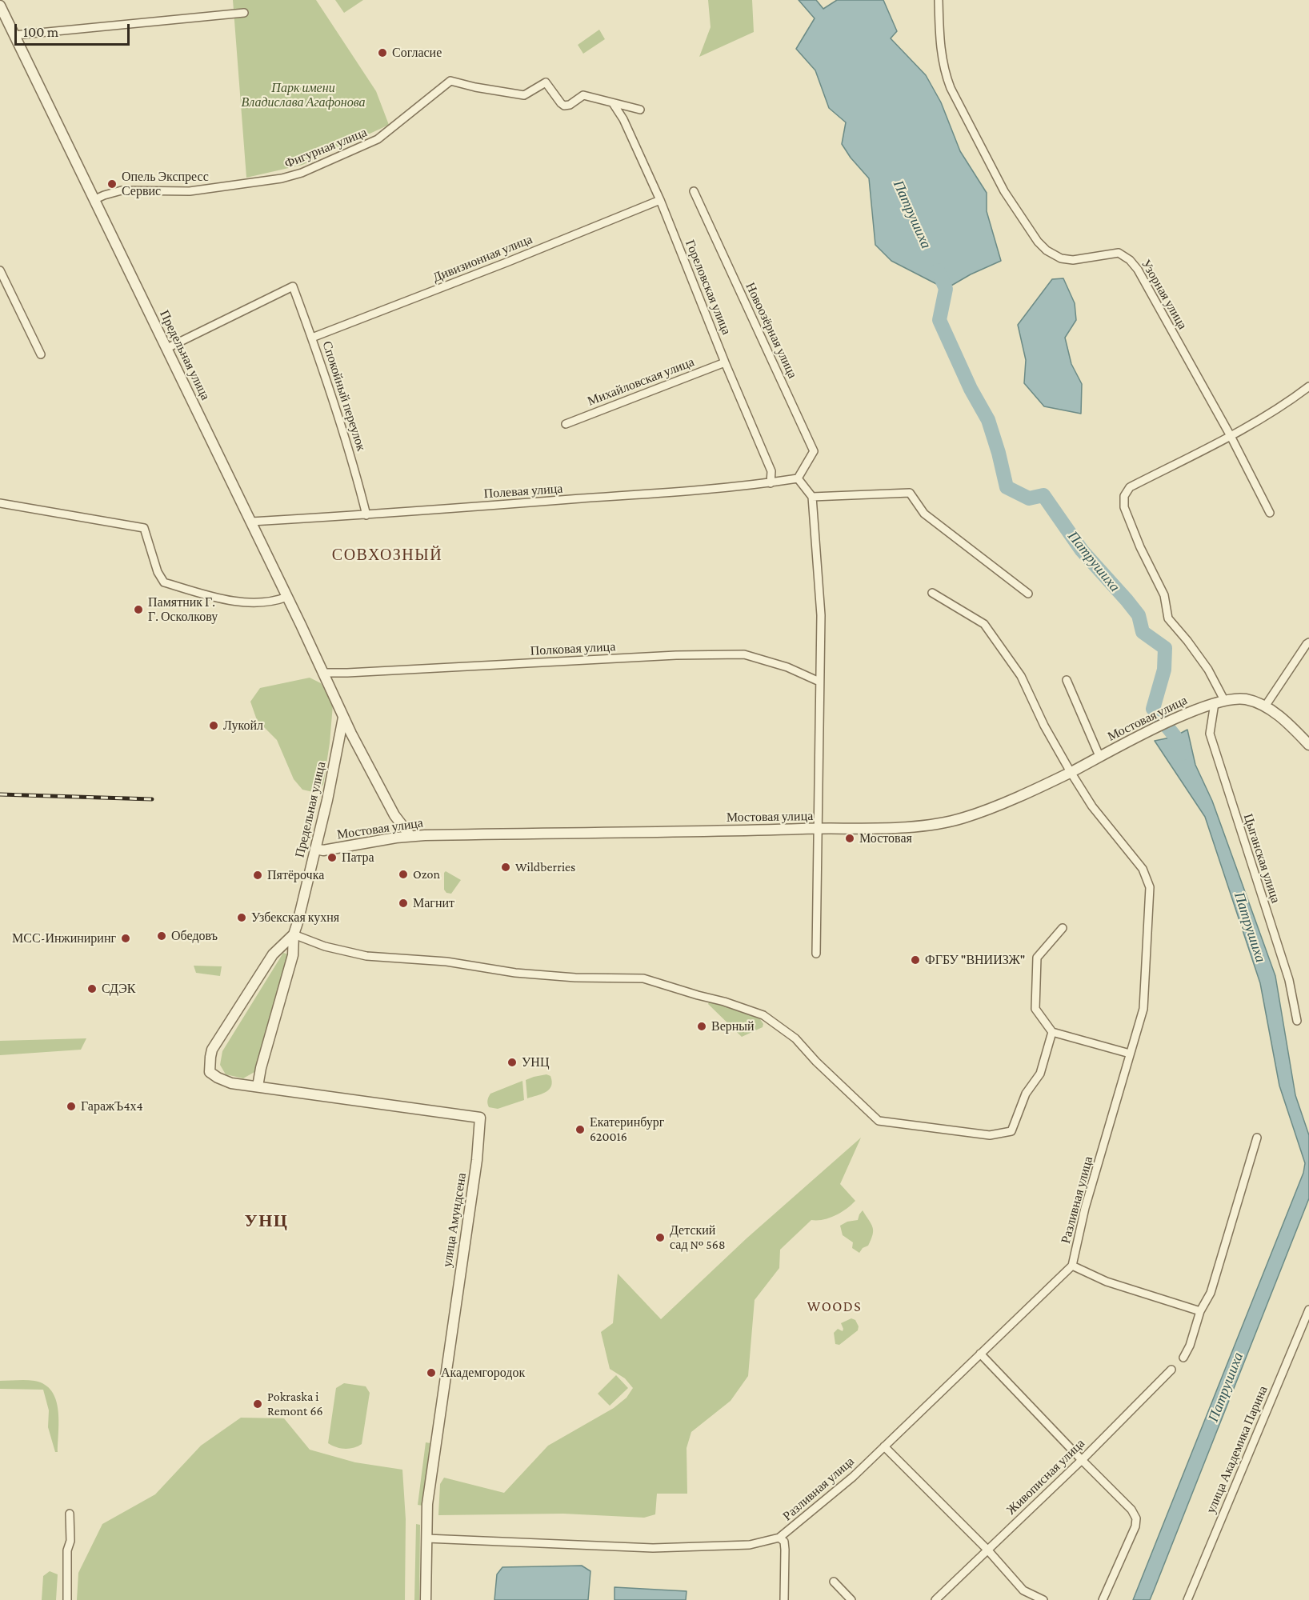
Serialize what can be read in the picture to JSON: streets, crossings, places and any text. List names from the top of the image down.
{
  "streets": {
    "street": [
      "Фигурная улица",
      "Дивизионная улица",
      "Гореловская улица",
      "Узорная улица",
      "Новоозёрная улица",
      "Предельная улица",
      "Михайловская улица",
      "Спокойный переулок",
      "Полевая улица",
      "Полковая улица",
      "Мостовая улица",
      "Цыганская улица",
      "Разливная улица",
      "улица Амундсена",
      "улица Академика Парина",
      "Живописная улица"
    ]
  },
  "crossings": [
    ["Фигурная улица", "Гореловская улица"],
    ["Фигурная улица", "Предельная улица"],
    ["Дивизионная улица", "Гореловская улица"],
    ["Дивизионная улица", "Спокойный переулок"],
    ["Гореловская улица", "Михайловская улица"],
    ["Гореловская улица", "Полевая улица"],
    ["Новоозёрная улица", "Полевая улица"],
    ["Предельная улица", "Спокойный переулок"],
    ["Предельная улица", "Полевая улица"],
    ["Предельная улица", "Полковая улица"],
    ["Предельная улица", "Мостовая улица"],
    ["Предельная улица", "улица Амундсена"],
    ["Спокойный переулок", "Полевая улица"],
    ["Мостовая улица", "Цыганская улица"],
    ["Мостовая улица", "Разливная улица"],
    ["Разливная улица", "улица Амундсена"]
  ],
  "districts": ["СОВХОЗНЫЙ", "УНЦ", "WOODS"],
  "water": ["Патрушиха"],
  "parks": ["Парк имени Владислава Агафонова"],
  "places": [
    "Согласие",
    "Опель Экспресс Сервис",
    "Памятник Г. Г. Осколкову",
    "Лукойл",
    "Мостовая",
    "Патра",
    "Wildberries",
    "Ozon",
    "Пятёрочка",
    "Магнит",
    "Узбекская кухня",
    "Обедовъ",
    "МСС-Инжиниринг",
    "ФГБУ \"ВНИИЗЖ\"",
    "СДЭК",
    "Верный",
    "УНЦ",
    "ГаражЪ4х4",
    "Екатеринбург 620016",
    "Детский сад № 568",
    "Академгородок",
    "Pokraska i Remont 66"
  ],
  "scale_bar": "100 m"
}
